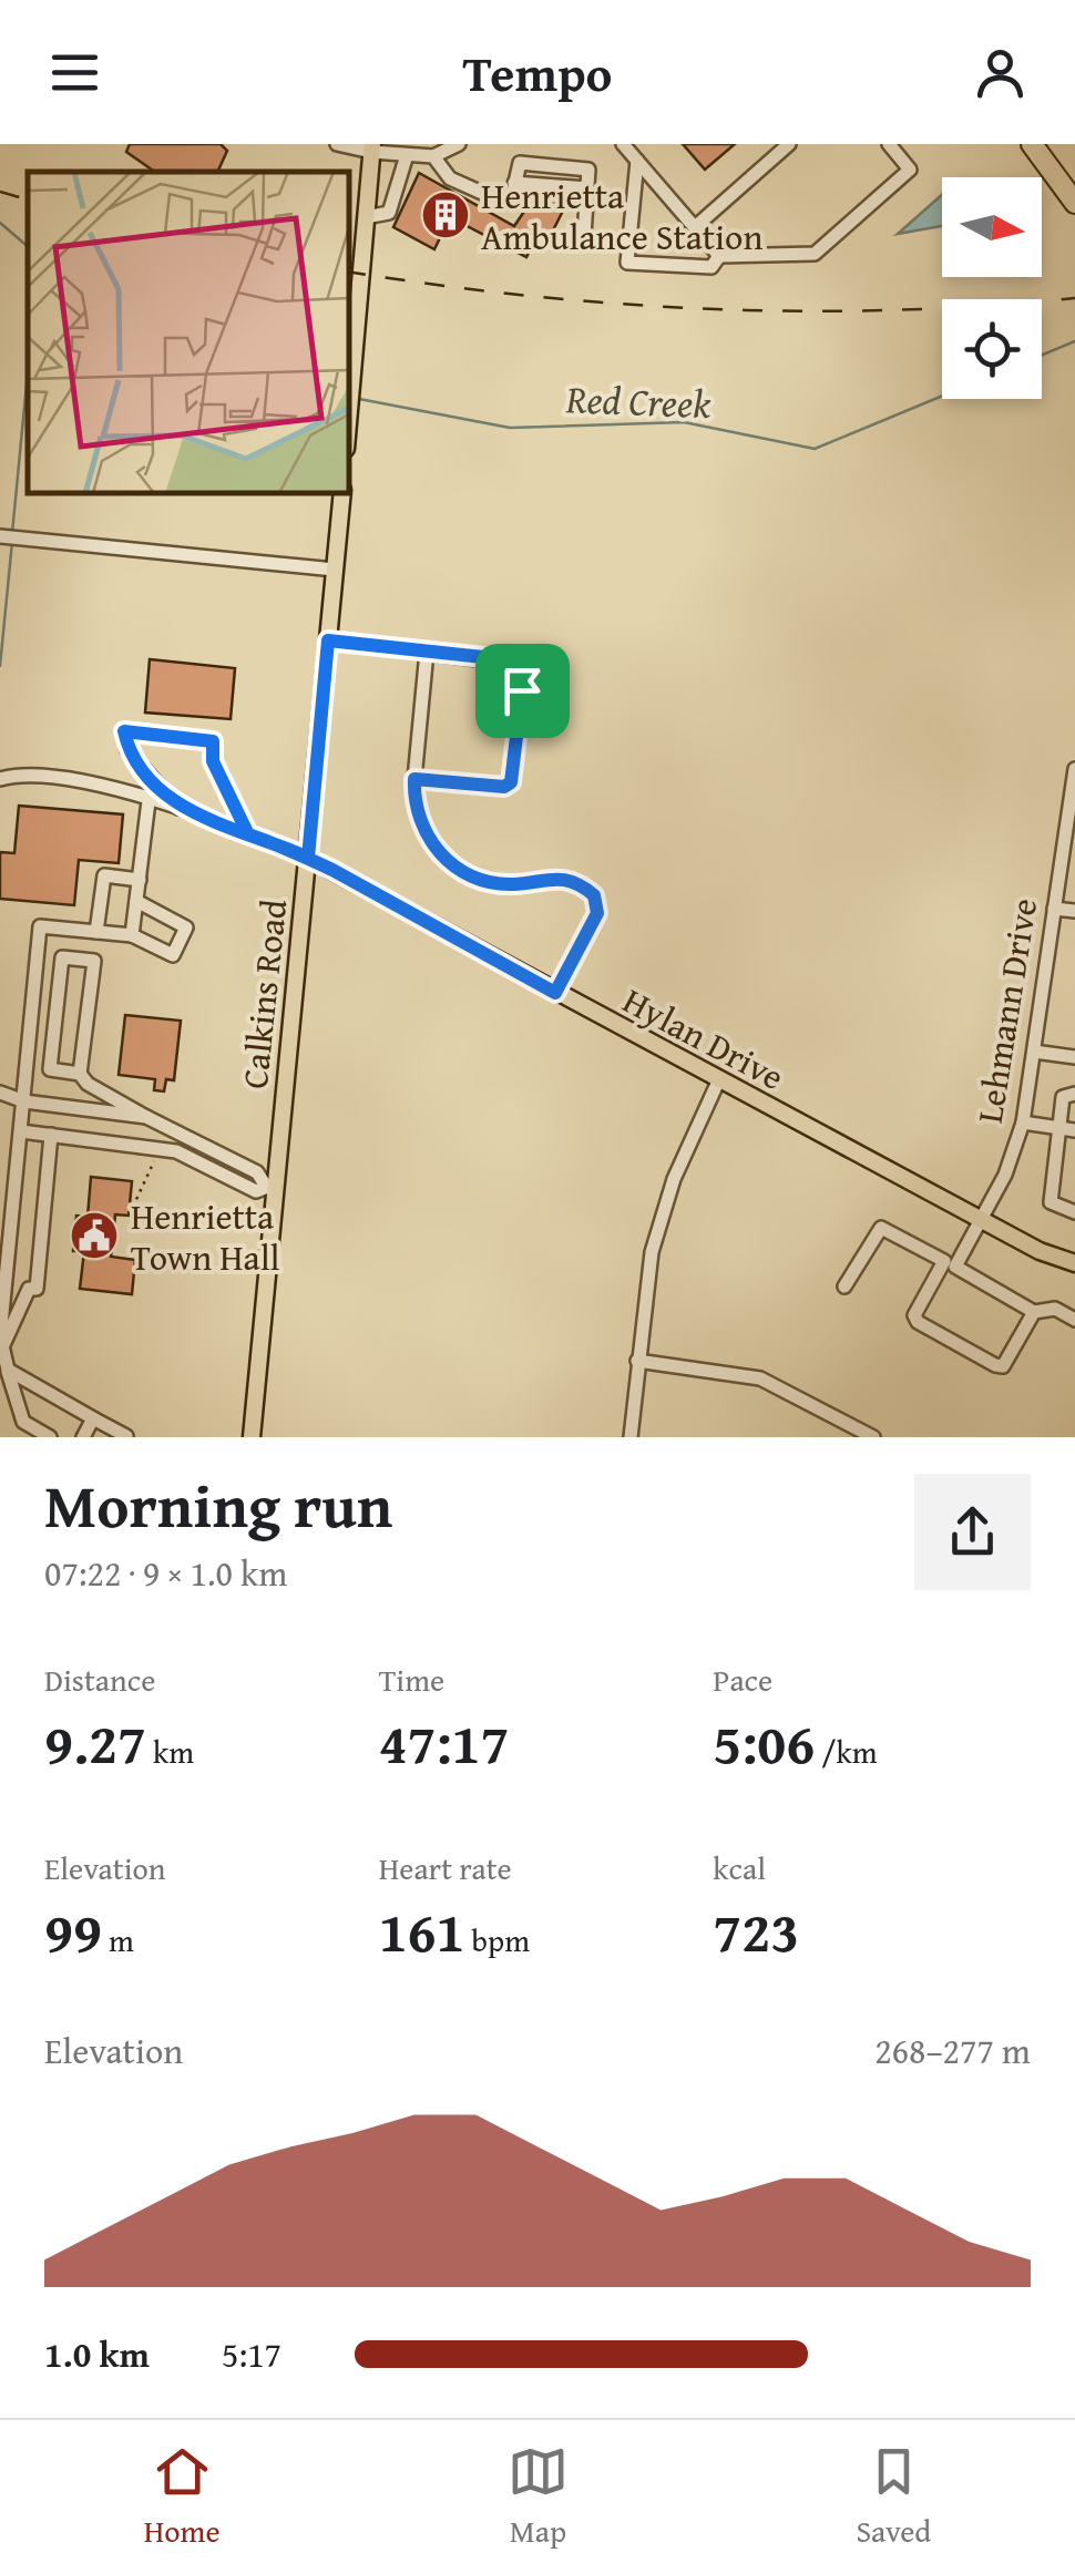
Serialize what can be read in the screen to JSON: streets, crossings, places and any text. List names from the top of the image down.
{
  "streets": {
    "main road": ["Calkins Road", "Hylan Drive"],
    "street": ["Lehmann Drive"]
  },
  "crossings": [
    ["Calkins Road", "Hylan Drive"],
    ["Lehmann Drive", "Hylan Drive"]
  ],
  "water": ["Red Creek"],
  "places": {
    "building": ["Henrietta Ambulance Station"],
    "public building": ["Henrietta Town Hall"]
  },
  "north": "right",
  "page": {
    "header": "Tempo",
    "heading": ["Morning run", "07:22 · 9 × 1.0 km"],
    "stats": [
      ["Distance", "9.27 km"],
      ["Time", "47:17"],
      ["Pace", "5:06 /km"],
      ["Elevation", "99 m"],
      ["Heart rate", "161 bpm"],
      ["kcal", "723"]
    ],
    "chart": ["Elevation", "268–277 m"],
    "list": [
      {
        "name": "1.0 km",
        "note": "5:17"
      }
    ],
    "tabs": ["Home", "Map", "Saved"]
  }
}
